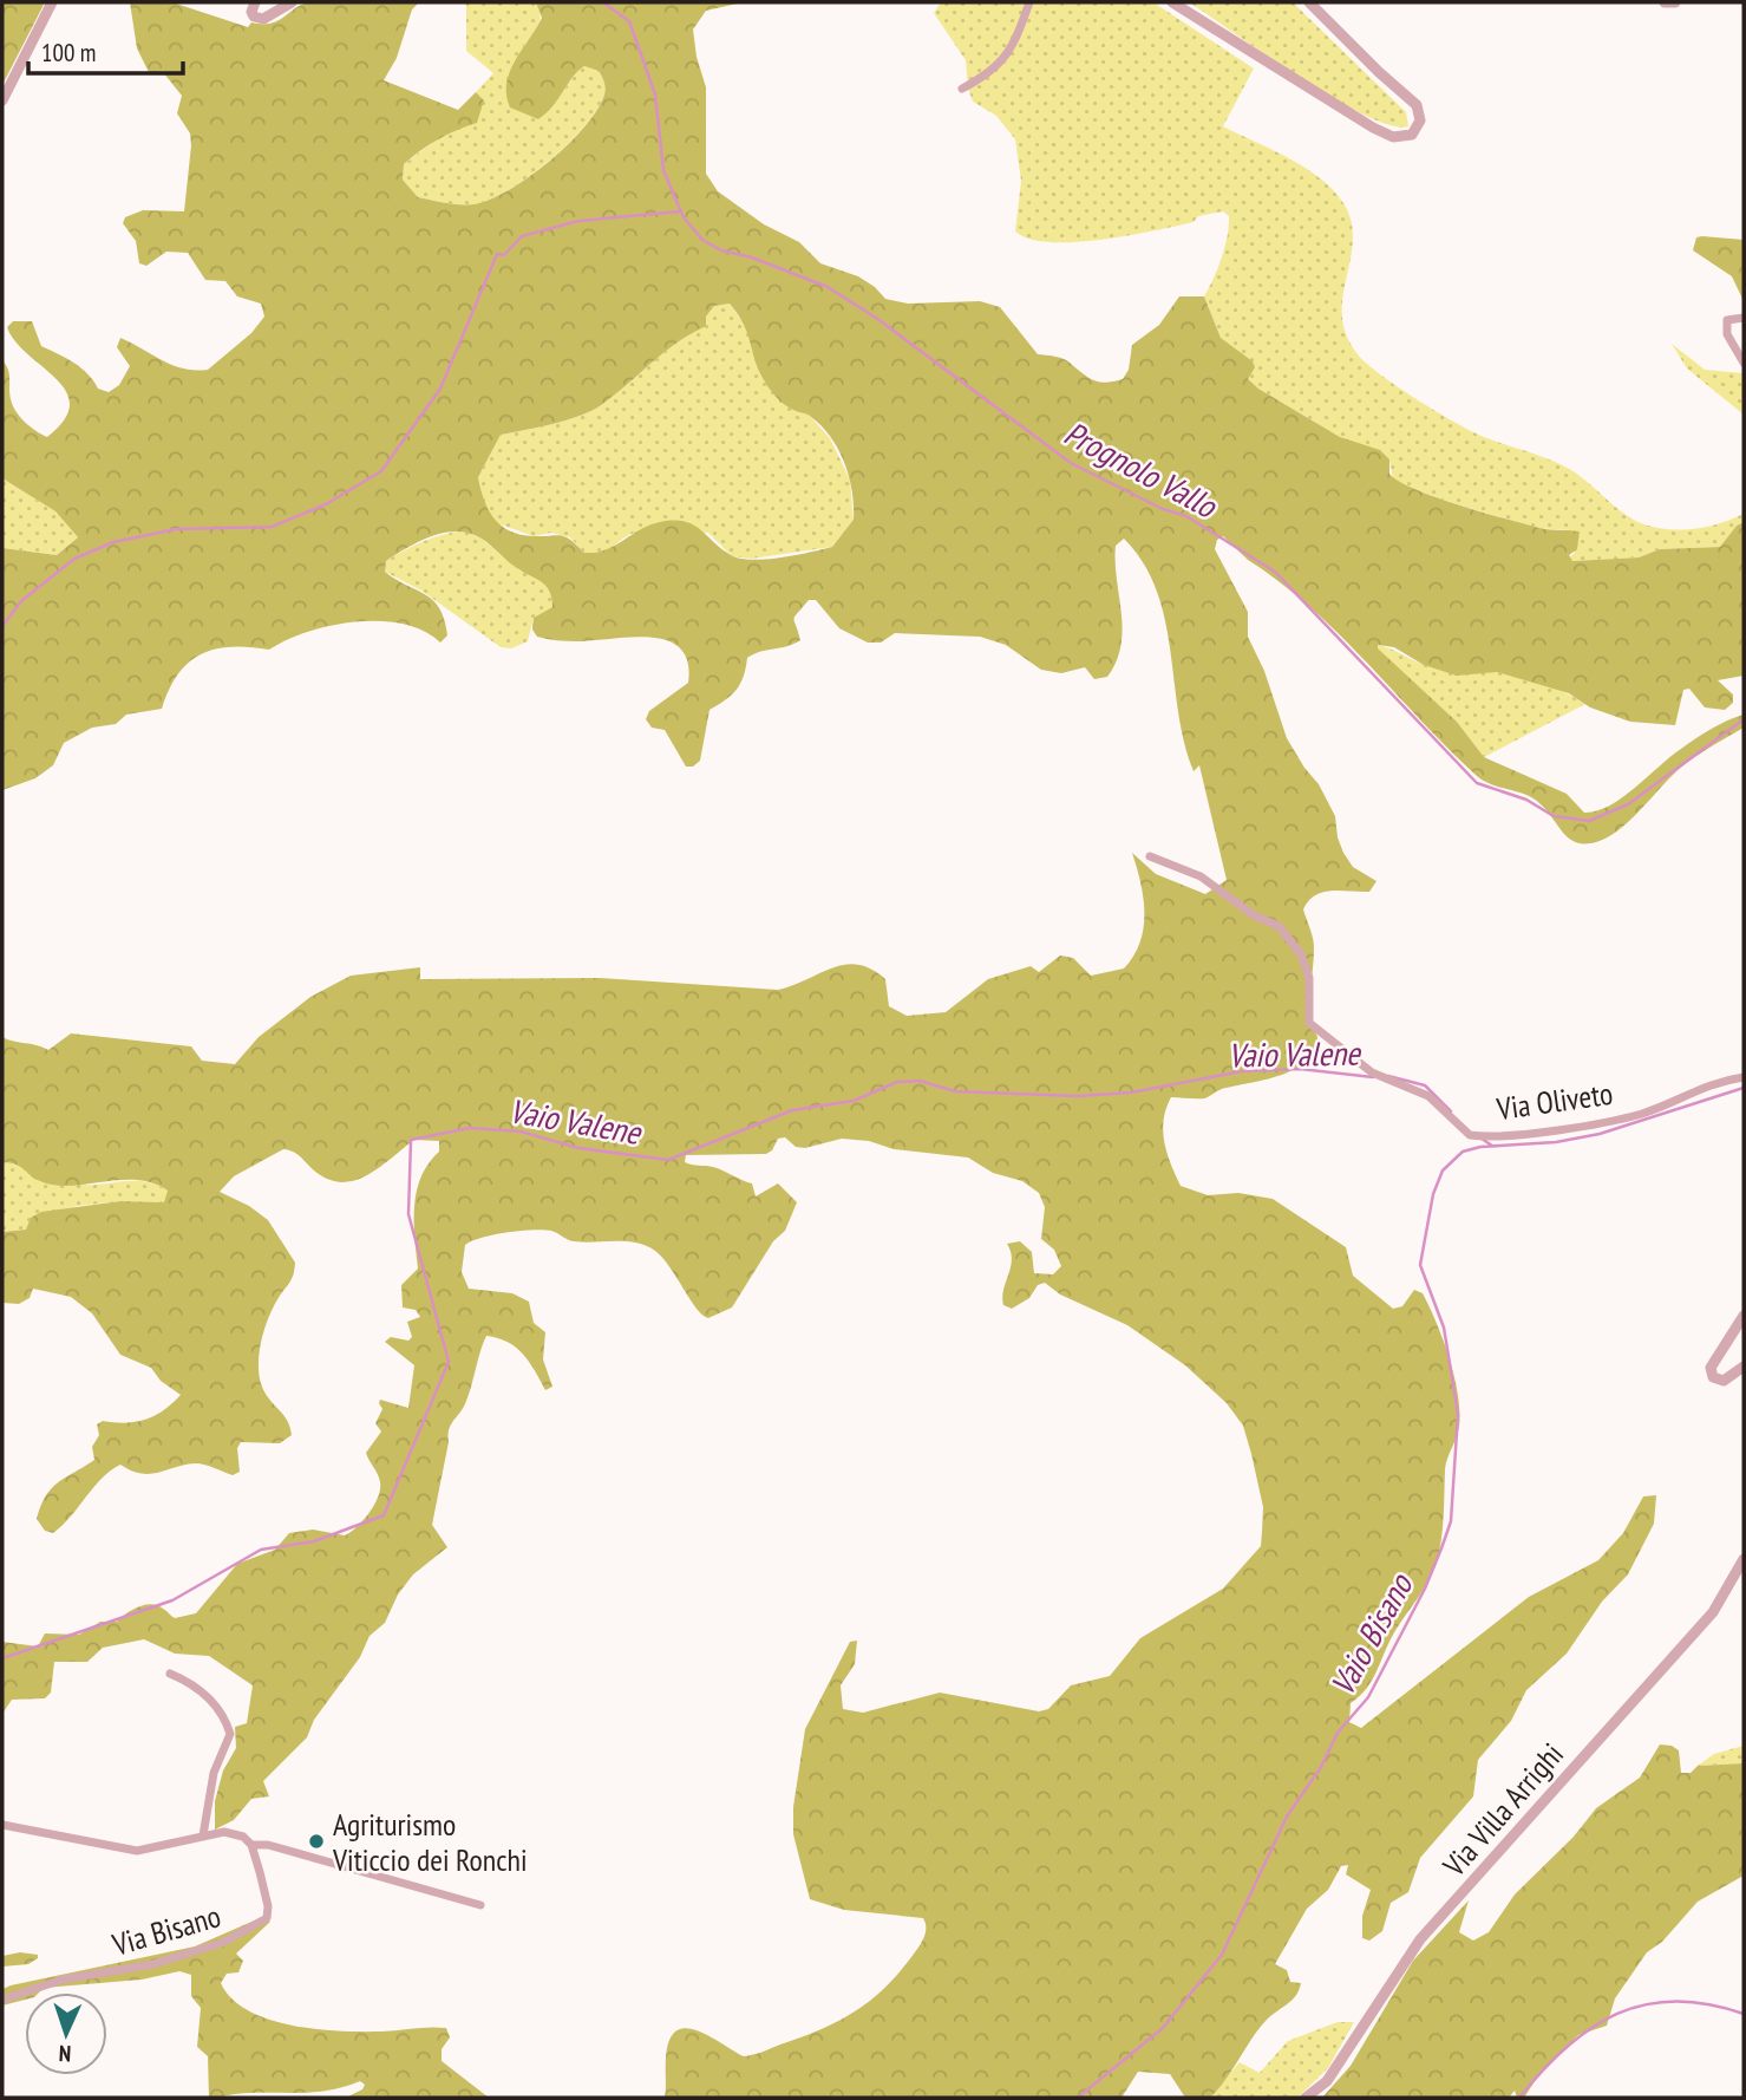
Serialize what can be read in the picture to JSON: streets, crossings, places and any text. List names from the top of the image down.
{
  "streets": {
    "street": ["Via Oliveto", "Via Villa Arrighi", "Via Bisano"]
  },
  "water": ["Prognolo Vallo", "Vaio Valene", "Vaio Bisano"],
  "places": ["Agriturismo Viticcio dei Ronchi"],
  "scale_bar": "100 m",
  "north": "bottom"
}
